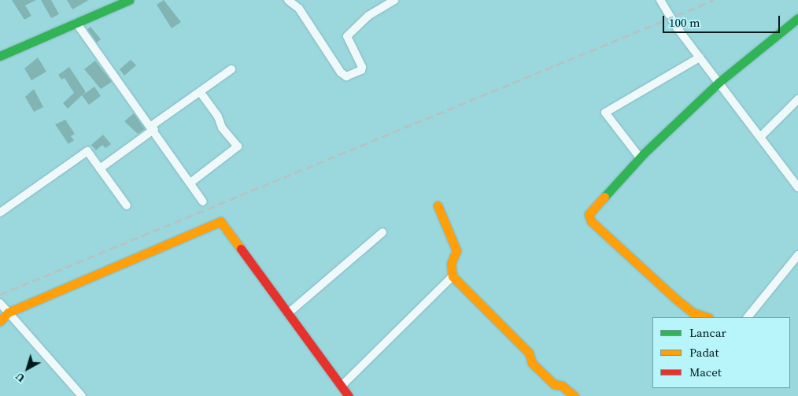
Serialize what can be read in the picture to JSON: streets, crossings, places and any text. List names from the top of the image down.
{
  "legend": ["Lancar", "Padat", "Macet"],
  "scale_bar": "100 m",
  "north": "bottom left"
}
